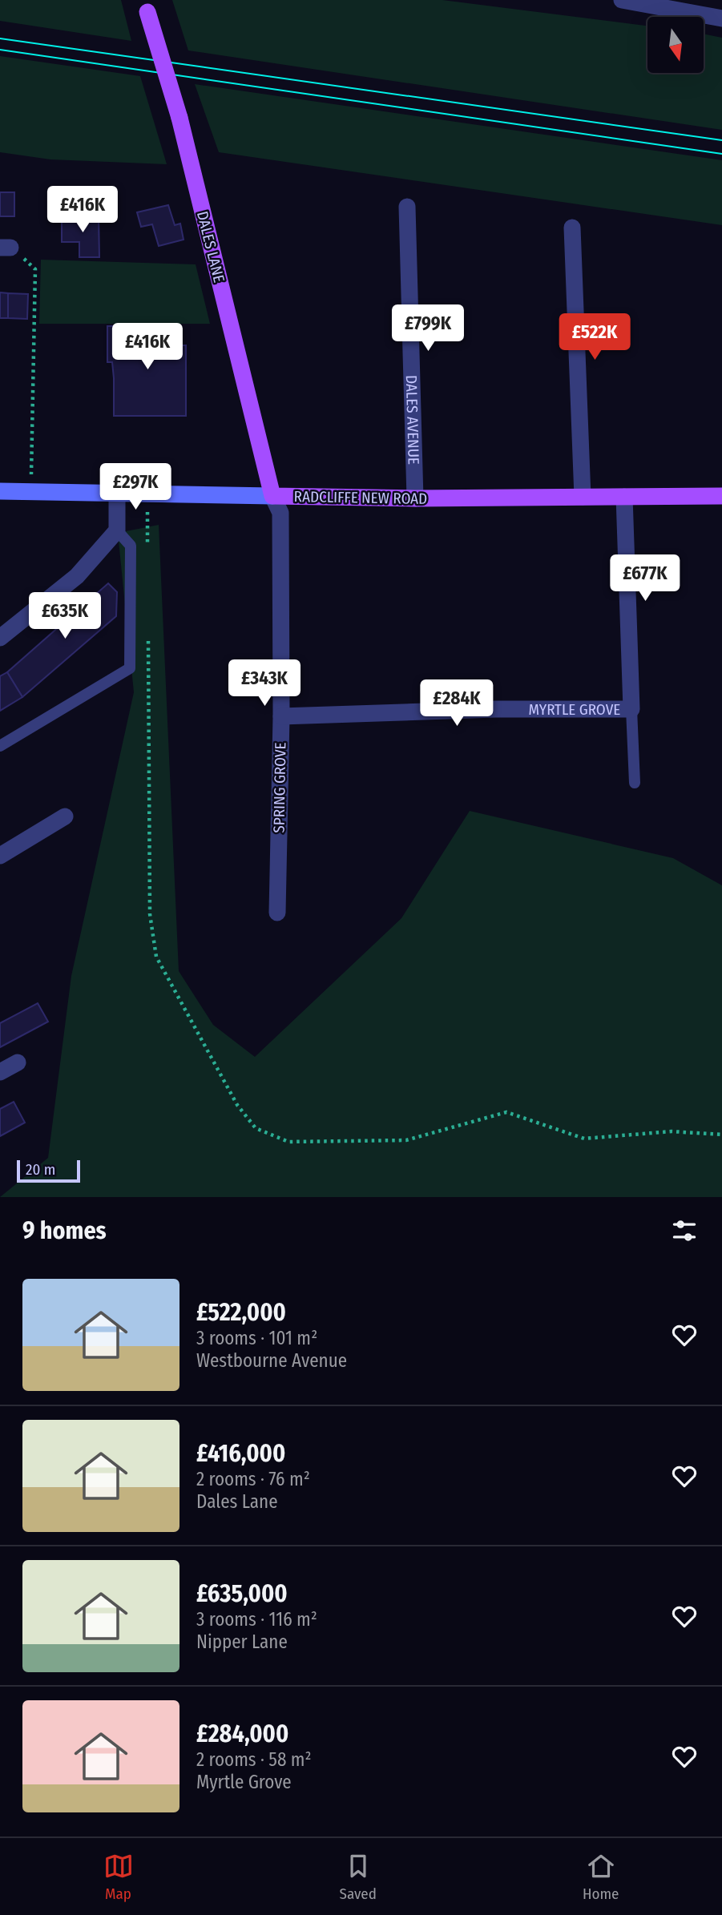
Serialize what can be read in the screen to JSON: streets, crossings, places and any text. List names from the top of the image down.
{
  "streets": {
    "main road": ["DALES LANE", "RADCLIFFE NEW ROAD"],
    "street": ["DALES AVENUE", "MYRTLE GROVE", "SPRING GROVE"]
  },
  "crossings": [
    ["DALES LANE", "RADCLIFFE NEW ROAD"],
    ["DALES LANE", "SPRING GROVE"],
    ["DALES AVENUE", "RADCLIFFE NEW ROAD"],
    ["RADCLIFFE NEW ROAD", "SPRING GROVE"],
    ["MYRTLE GROVE", "SPRING GROVE"]
  ],
  "scale_bar": "20 m",
  "north": "bottom",
  "page": {
    "price": [
      "£416K",
      "£799K",
      "£522K",
      "£416K",
      "£297K",
      "£677K",
      "£635K",
      "£343K",
      "£284K"
    ],
    "scale": "20 m",
    "heading": "9 homes",
    "list": [
      {
        "name": "£522,000",
        "note": "3 rooms · 101 m² · Westbourne Avenue"
      },
      {
        "name": "£416,000",
        "note": "2 rooms · 76 m² · Dales Lane"
      },
      {
        "name": "£635,000",
        "note": "3 rooms · 116 m² · Nipper Lane"
      },
      {
        "name": "£284,000",
        "note": "2 rooms · 58 m² · Myrtle Grove"
      }
    ],
    "tabs": ["Map", "Saved", "Home"]
  }
}
